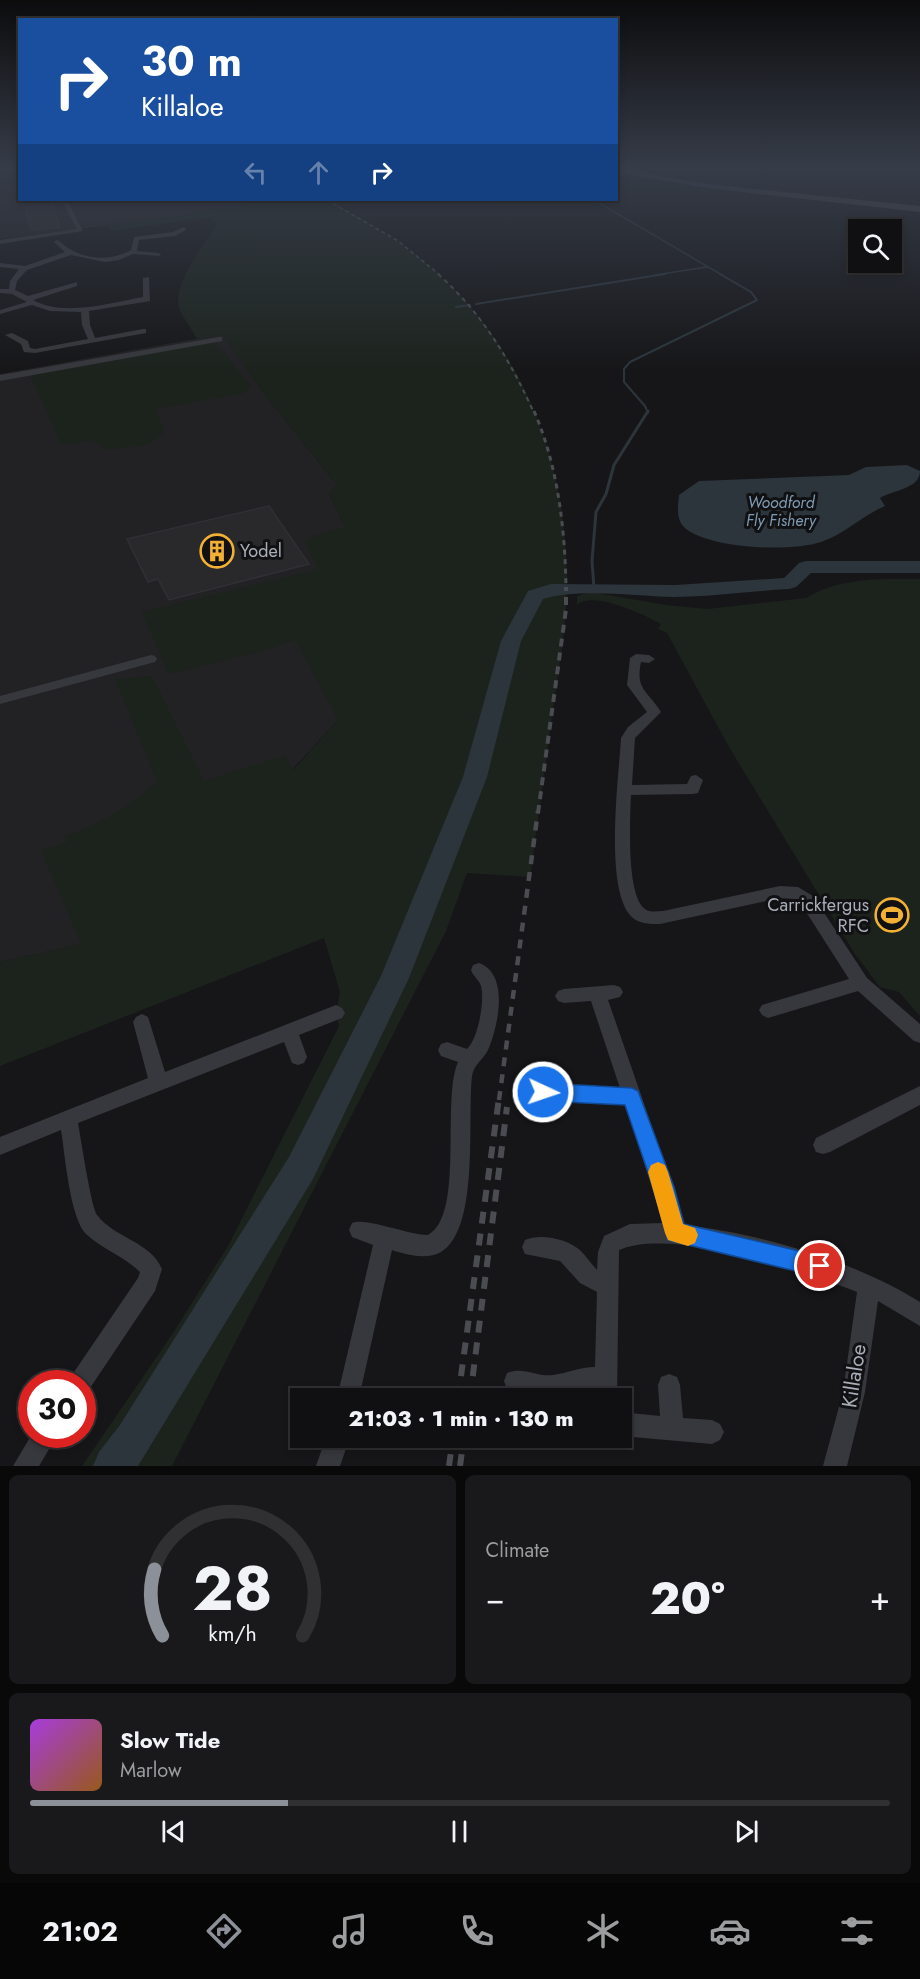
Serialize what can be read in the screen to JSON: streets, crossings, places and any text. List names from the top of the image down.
{
  "streets": {
    "street": ["Killaloe"]
  },
  "water": ["Woodford Fly Fishery"],
  "places": {
    "building": ["Yodel"],
    "sports": ["Carrickfergus RFC"]
  },
  "page": {
    "turn": ["30 m", "Killaloe"],
    "limit": "30",
    "trip": "21:03 · 1 min · 130 m",
    "tile": "Climate",
    "heat": ["−", "20°", "+"],
    "song": ["Slow Tide", "Marlow"],
    "tabs": "21:02",
    "gauge": ["28", "km/h"]
  }
}
